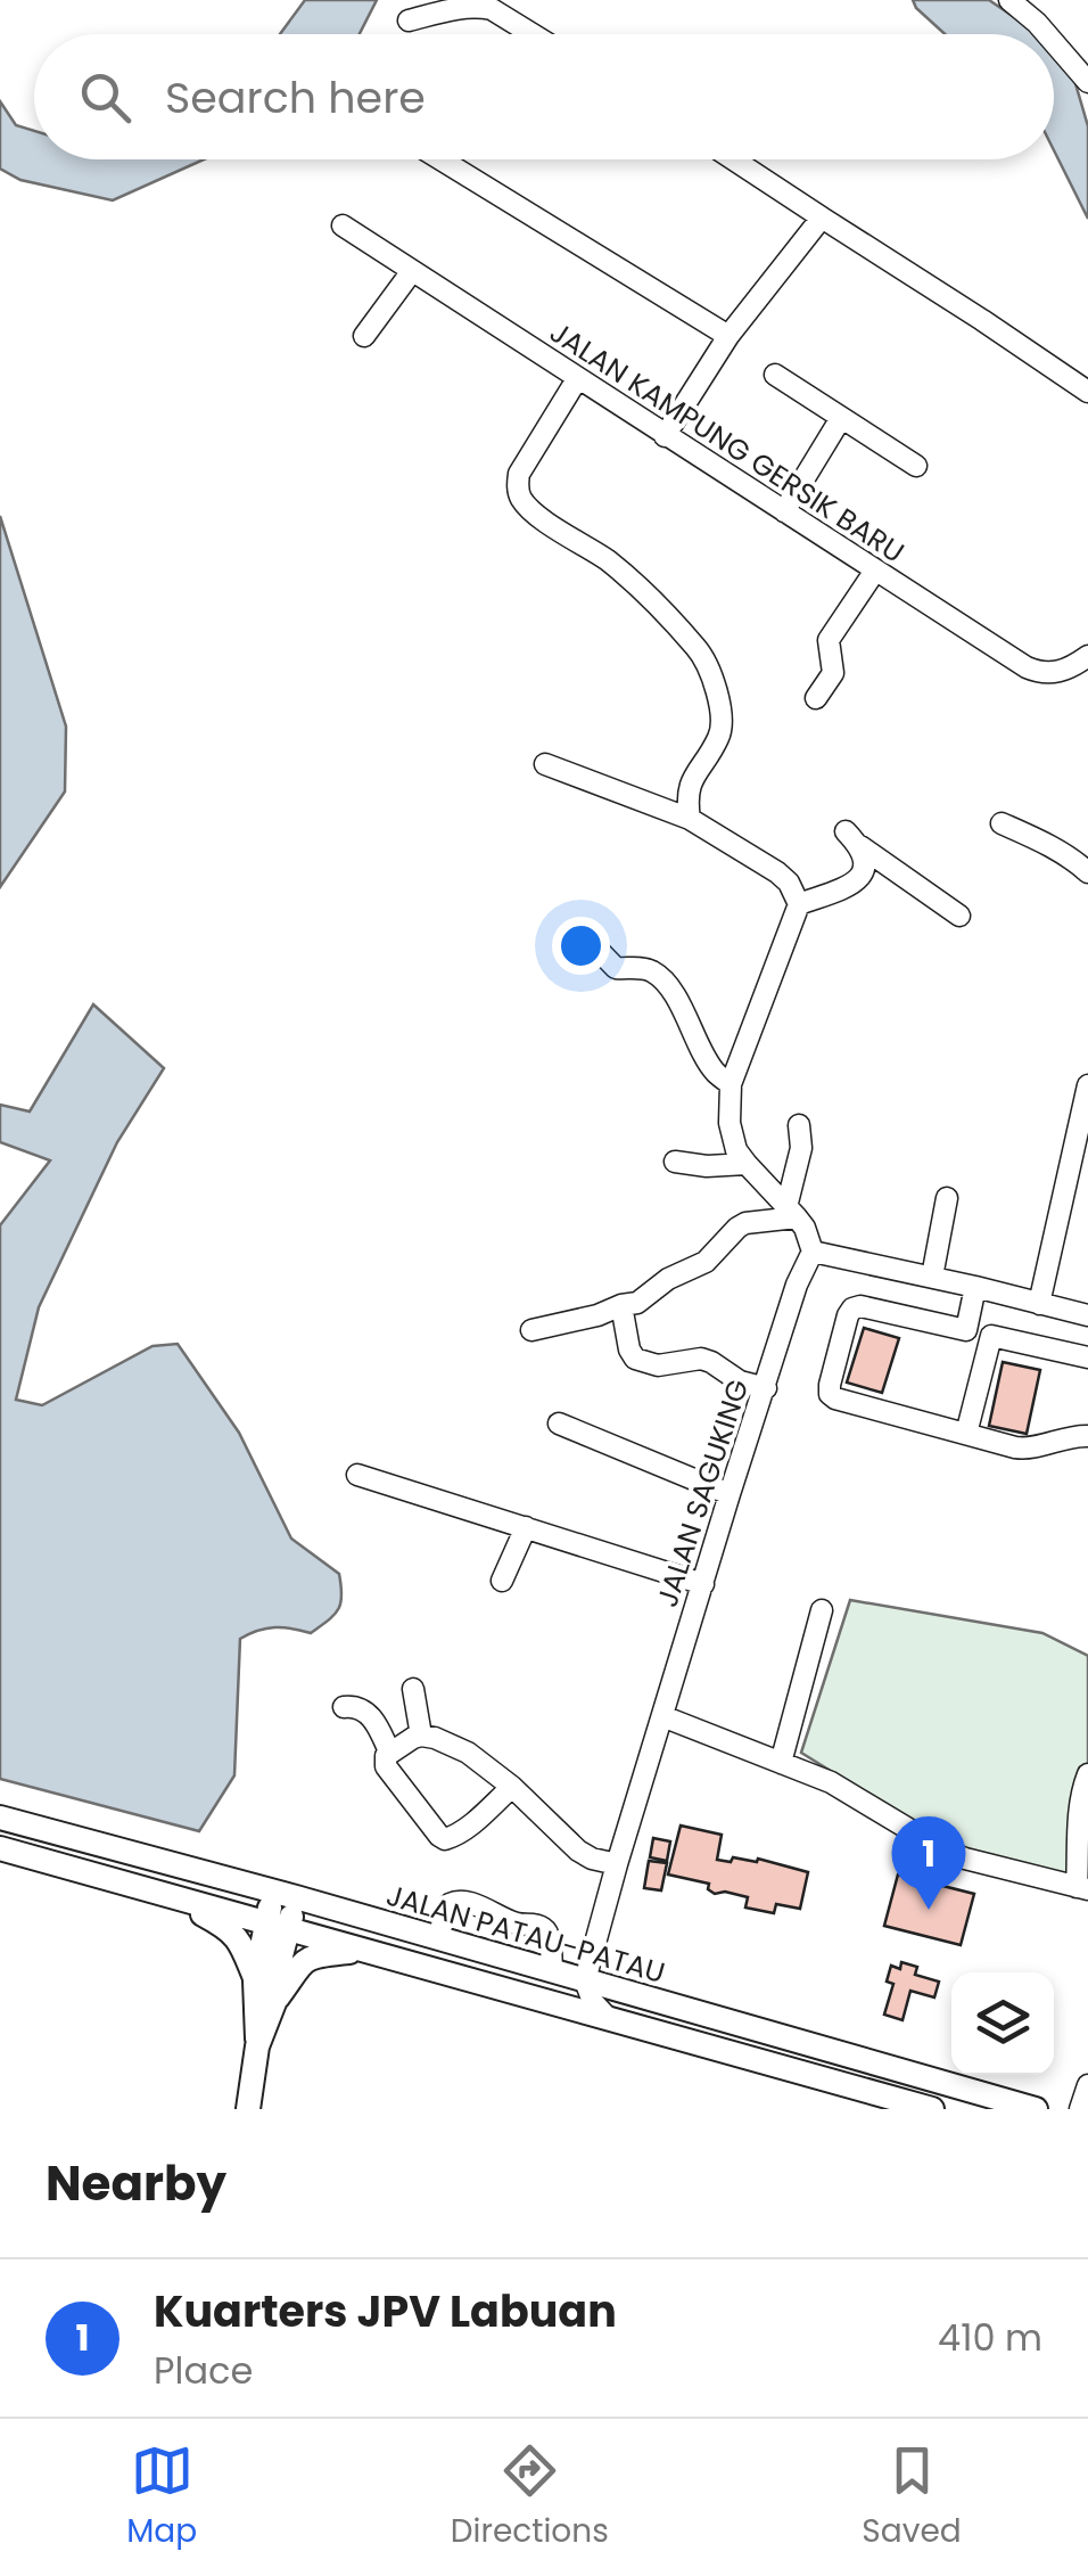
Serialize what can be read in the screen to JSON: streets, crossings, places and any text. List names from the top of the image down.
{
  "streets": {
    "main road": ["JALAN PATAU-PATAU"],
    "street": ["JALAN KAMPUNG GERSIK BARU", "JALAN SAGUKING"]
  },
  "crossings": [
    ["JALAN SAGUKING", "JALAN PATAU-PATAU"]
  ],
  "page": {
    "search": "Search here",
    "pins": "1",
    "heading": "Nearby",
    "list": [
      {
        "mark": "1",
        "name": "Kuarters JPV Labuan",
        "note": "Place",
        "value": "410 m"
      }
    ],
    "nav": ["Map", "Directions", "Saved"]
  }
}
